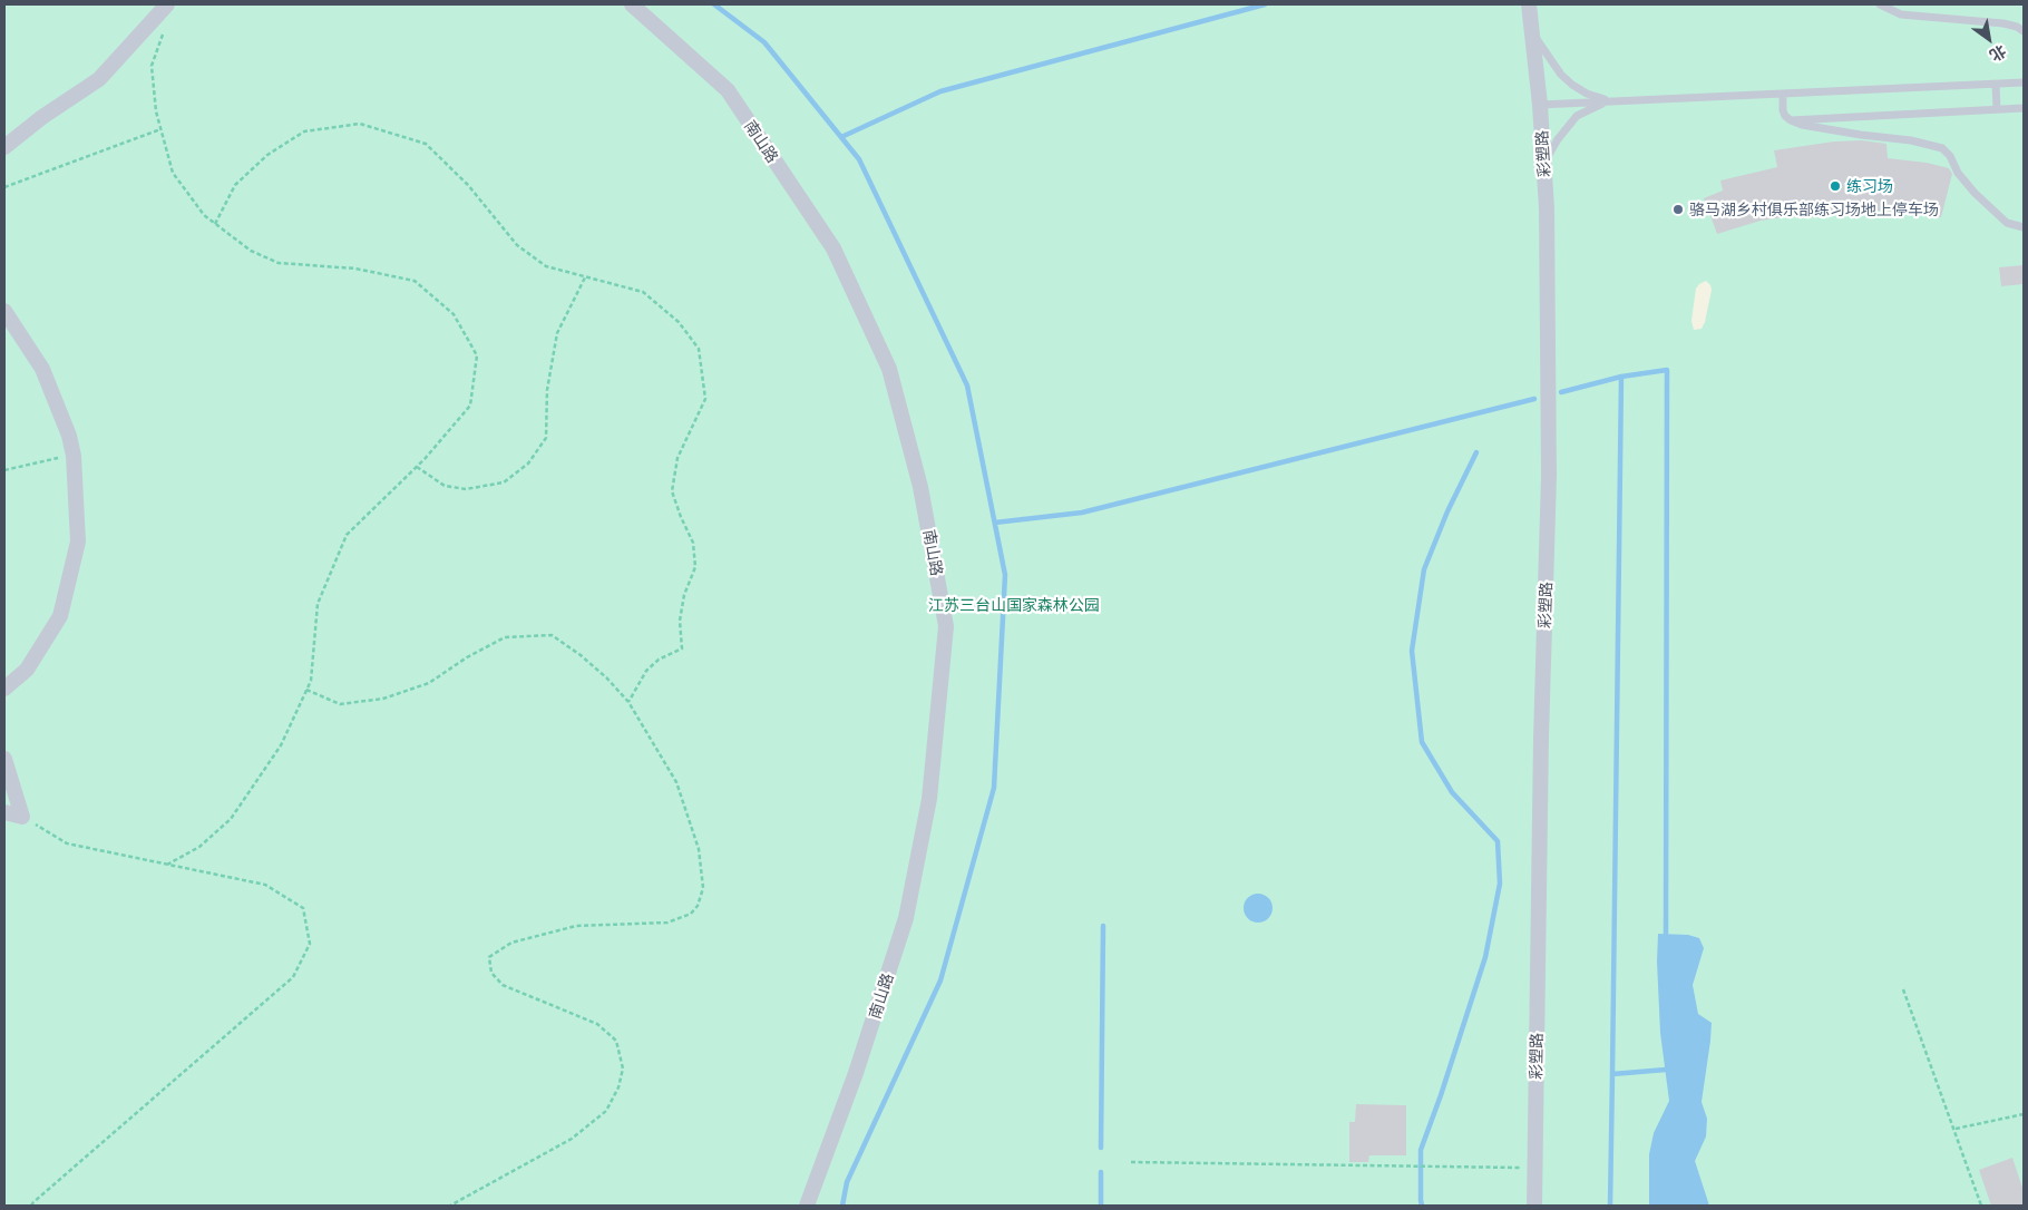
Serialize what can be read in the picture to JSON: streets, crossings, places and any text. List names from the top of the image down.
{
  "streets": {
    "street": ["南山路", "彩塑路"]
  },
  "parks": ["江苏三台山国家森林公园"],
  "places": ["练习场", "骆马湖乡村俱乐部练习场地上停车场"],
  "north": "bottom right"
}
